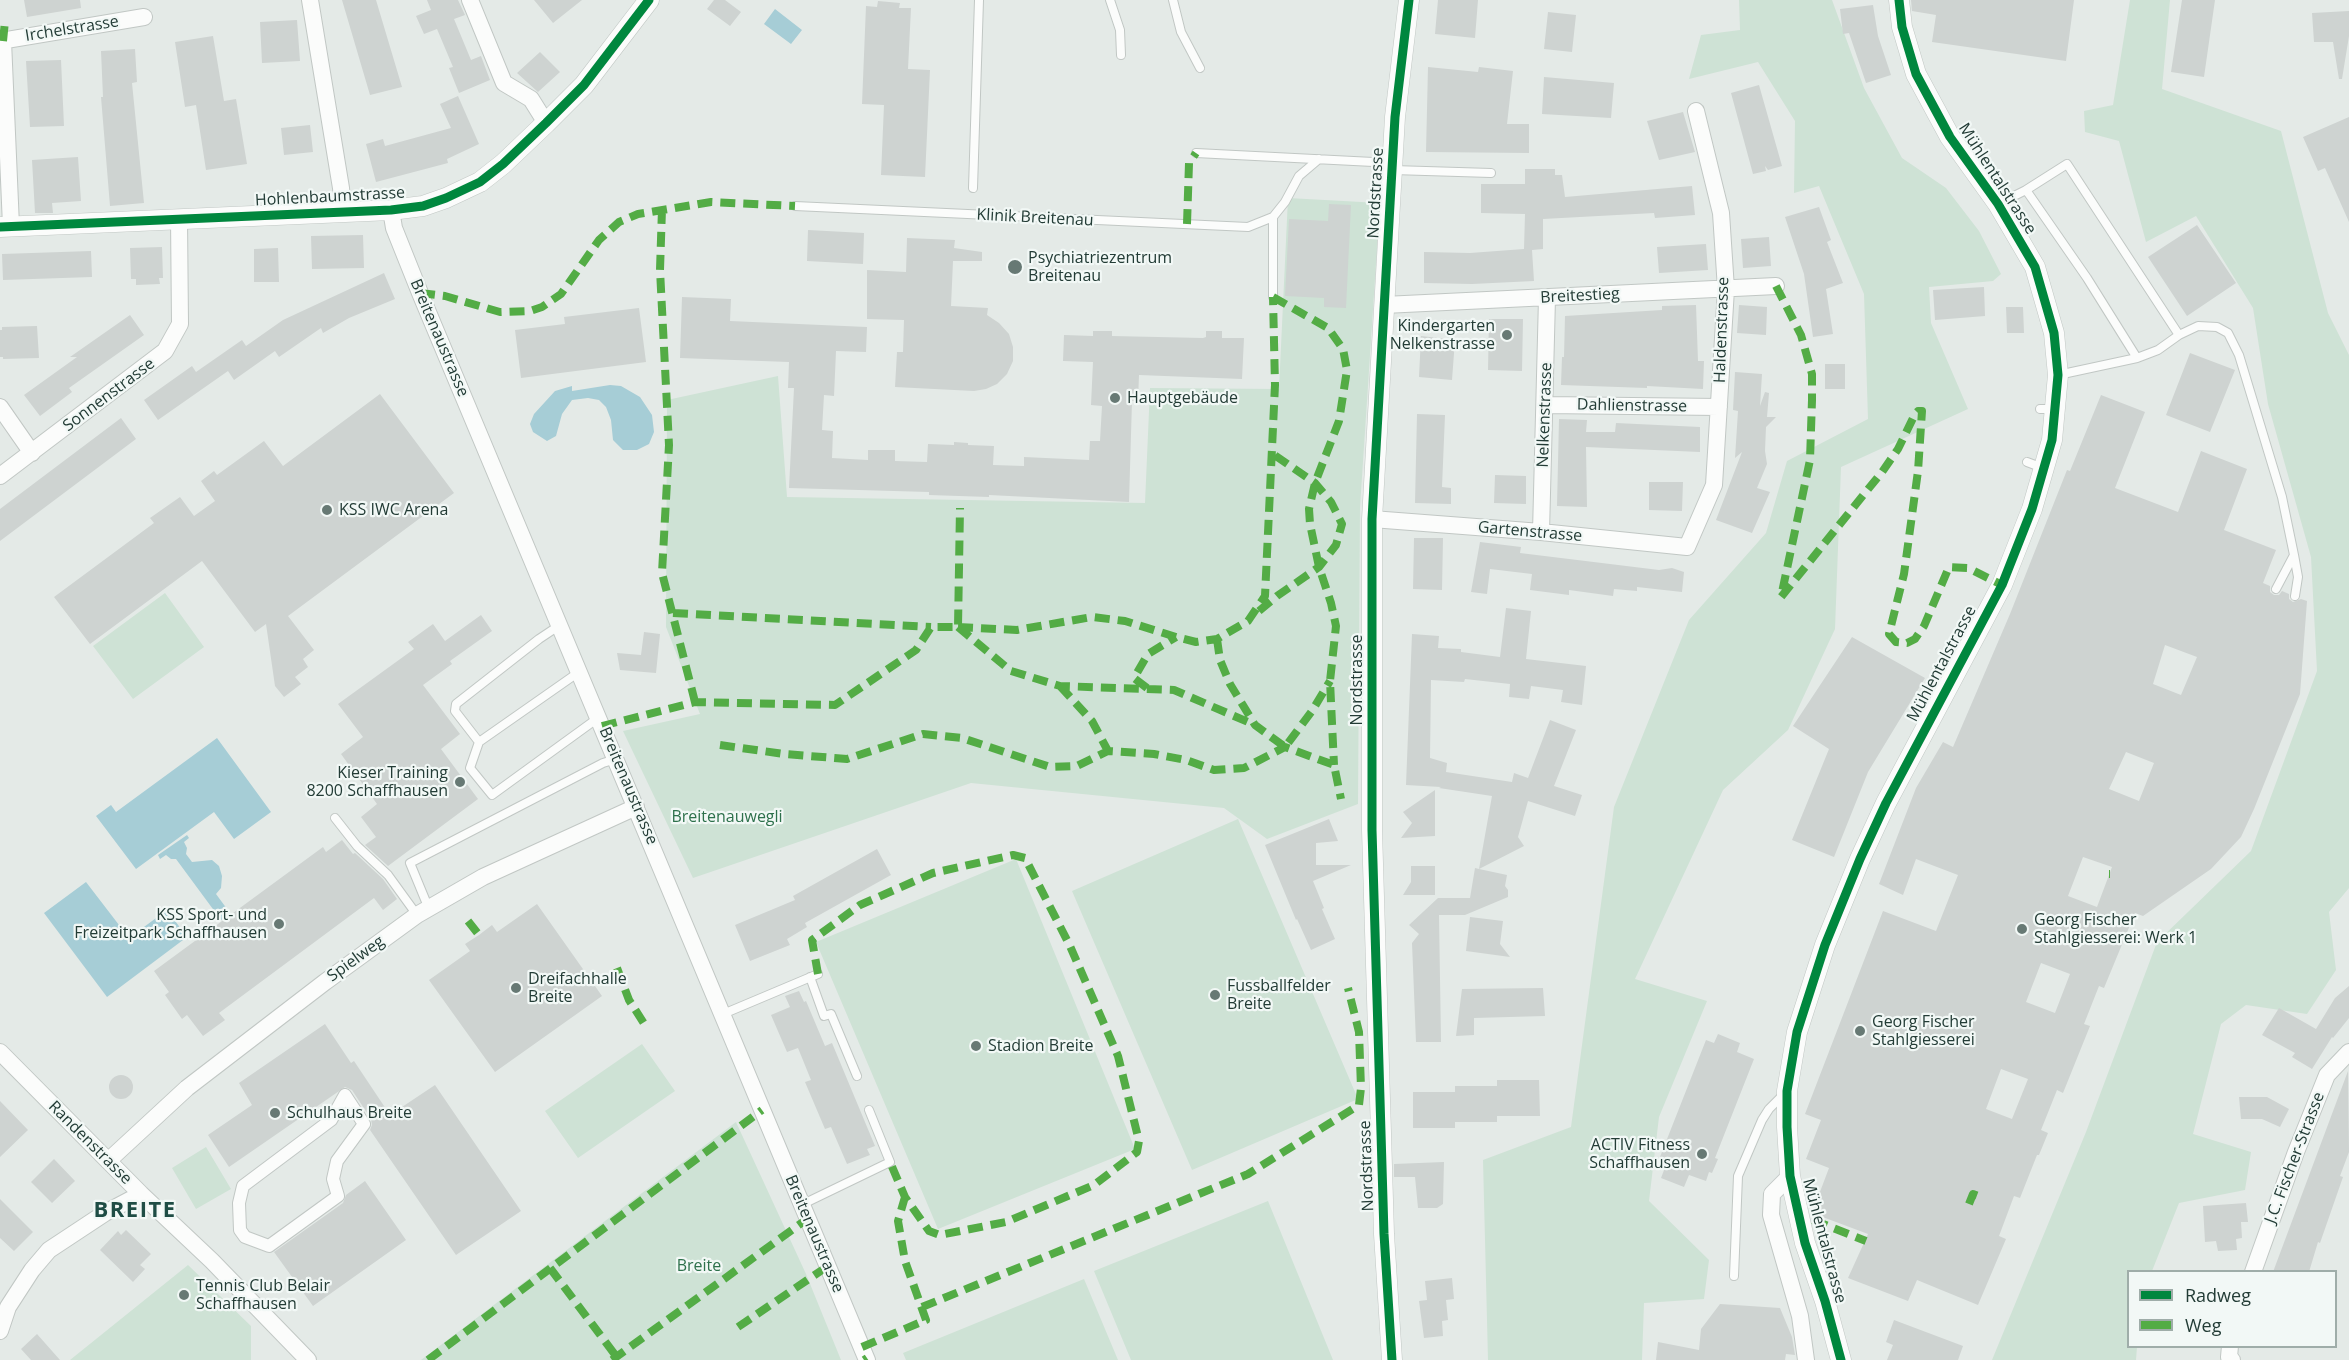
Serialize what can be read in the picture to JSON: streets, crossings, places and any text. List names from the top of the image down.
{
  "streets": {
    "street": [
      "Irchelstrasse",
      "Mühlentalstrasse",
      "Nordstrasse",
      "Hohlenbaumstrasse",
      "Breitestieg",
      "Haldenstrasse",
      "Breitenaustrasse",
      "Sonnenstrasse",
      "Dahlienstrasse",
      "Nelkenstrasse",
      "Gartenstrasse",
      "Spielweg",
      "Randenstrasse",
      "J.C. Fischer-Strasse"
    ],
    "lane": ["Klinik Breitenau"]
  },
  "crossings": [
    ["Nordstrasse", "Breitestieg"],
    ["Nordstrasse", "Gartenstrasse"],
    ["Hohlenbaumstrasse", "Breitenaustrasse"],
    ["Hohlenbaumstrasse", "Sonnenstrasse"],
    ["Breitestieg", "Haldenstrasse"],
    ["Breitestieg", "Nelkenstrasse"],
    ["Haldenstrasse", "Dahlienstrasse"],
    ["Haldenstrasse", "Gartenstrasse"],
    ["Breitenaustrasse", "Spielweg"],
    ["Dahlienstrasse", "Nelkenstrasse"],
    ["Nelkenstrasse", "Gartenstrasse"],
    ["Spielweg", "Randenstrasse"]
  ],
  "districts": ["BREITE"],
  "parks": ["Breitenauwegli", "Breite"],
  "places": [
    "Psychiatriezentrum Breitenau",
    "Kindergarten Nelkenstrasse",
    "Hauptgebäude",
    "KSS IWC Arena",
    "Kieser Training 8200 Schaffhausen",
    "KSS Sport- und Freizeitpark Schaffhausen",
    "Georg Fischer Stahlgiesserei: Werk 1",
    "Dreifachhalle Breite",
    "Fussballfelder Breite",
    "Georg Fischer Stahlgiesserei",
    "Stadion Breite",
    "Schulhaus Breite",
    "ACTIV Fitness Schaffhausen",
    "Tennis Club Belair Schaffhausen"
  ],
  "legend": ["Radweg", "Weg"]
}
